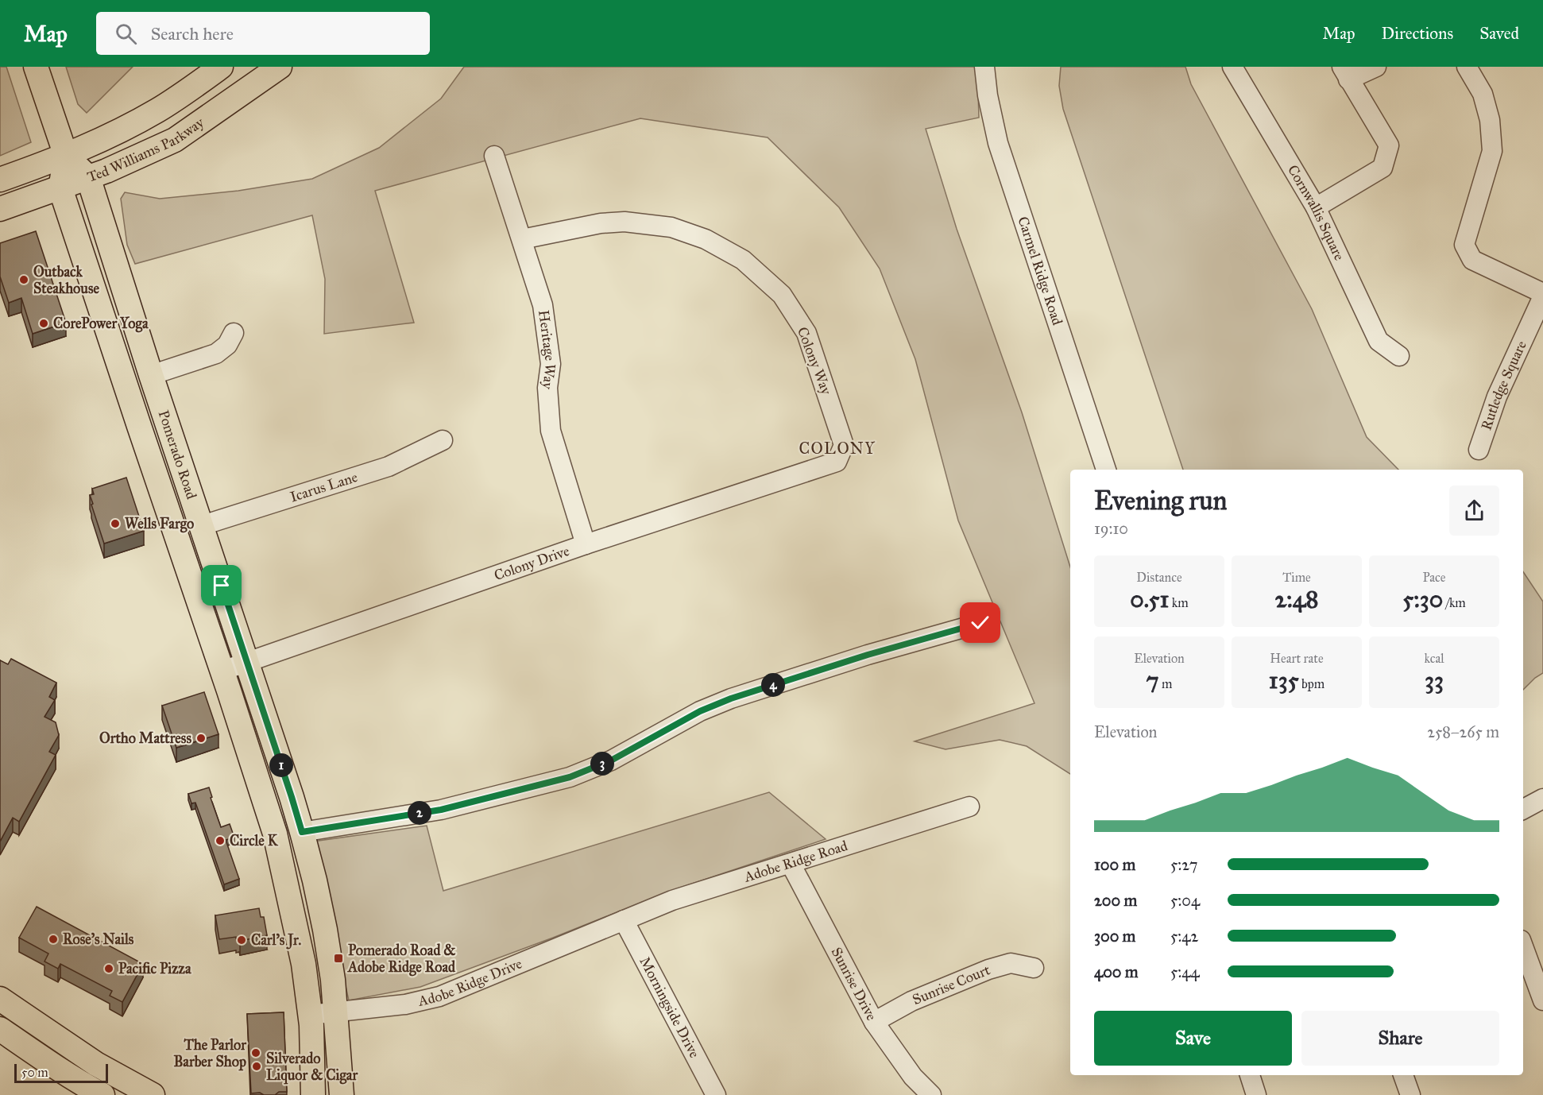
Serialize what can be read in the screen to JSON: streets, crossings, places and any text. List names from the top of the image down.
{
  "streets": {
    "main road": ["Ted Williams Parkway", "Pomerado Road"],
    "street": [
      "Cornwallis Square",
      "Carmel Ridge Road",
      "Heritage Way",
      "Colony Way",
      "Rutledge Square",
      "Icarus Lane",
      "Colony Drive",
      "Adobe Ridge Road",
      "Adobe Ridge Drive",
      "Sunrise Drive",
      "Sunrise Court",
      "Morningside Drive"
    ]
  },
  "crossings": [
    ["Ted Williams Parkway", "Pomerado Road"],
    ["Heritage Way", "Colony Way"],
    ["Heritage Way", "Colony Drive"],
    ["Colony Way", "Colony Drive"],
    ["Pomerado Road", "Icarus Lane"],
    ["Pomerado Road", "Colony Drive"],
    ["Pomerado Road", "Adobe Ridge Drive"],
    ["Adobe Ridge Road", "Adobe Ridge Drive"],
    ["Adobe Ridge Road", "Sunrise Drive"],
    ["Adobe Ridge Road", "Morningside Drive"],
    ["Adobe Ridge Drive", "Morningside Drive"],
    ["Sunrise Drive", "Sunrise Court"]
  ],
  "districts": ["COLONY"],
  "places": {
    "other": [
      "Outback Steakhouse",
      "CorePower Yoga",
      "Wells Fargo",
      "Ortho Mattress",
      "Circle K",
      "Rose's Nails",
      "Carl's Jr.",
      "Pacific Pizza",
      "The Parlor Barber Shop",
      "Silverado Liquor & Cigar"
    ],
    "transit": ["Pomerado Road & Adobe Ridge Road"]
  },
  "scale_bar": "50 m",
  "page": {
    "header": "Map",
    "search": "Search here",
    "nav": ["Map", "Directions", "Saved"],
    "heading": ["Evening run", "19:10"],
    "stats": [
      ["Distance", "0.51 km"],
      ["Time", "2:48"],
      ["Pace", "5:30 /km"],
      ["Elevation", "7 m"],
      ["Heart rate", "135 bpm"],
      ["kcal", "33"]
    ],
    "pins": [
      "4",
      "3",
      "1",
      "2"
    ],
    "chart": ["Elevation", "258–265 m"],
    "list": [
      {
        "name": "100 m",
        "note": "5:27"
      },
      {
        "name": "200 m",
        "note": "5:04"
      },
      {
        "name": "300 m",
        "note": "5:42"
      },
      {
        "name": "400 m",
        "note": "5:44"
      }
    ],
    "buttons": ["Save", "Share"],
    "scale": "50 m"
  }
}
